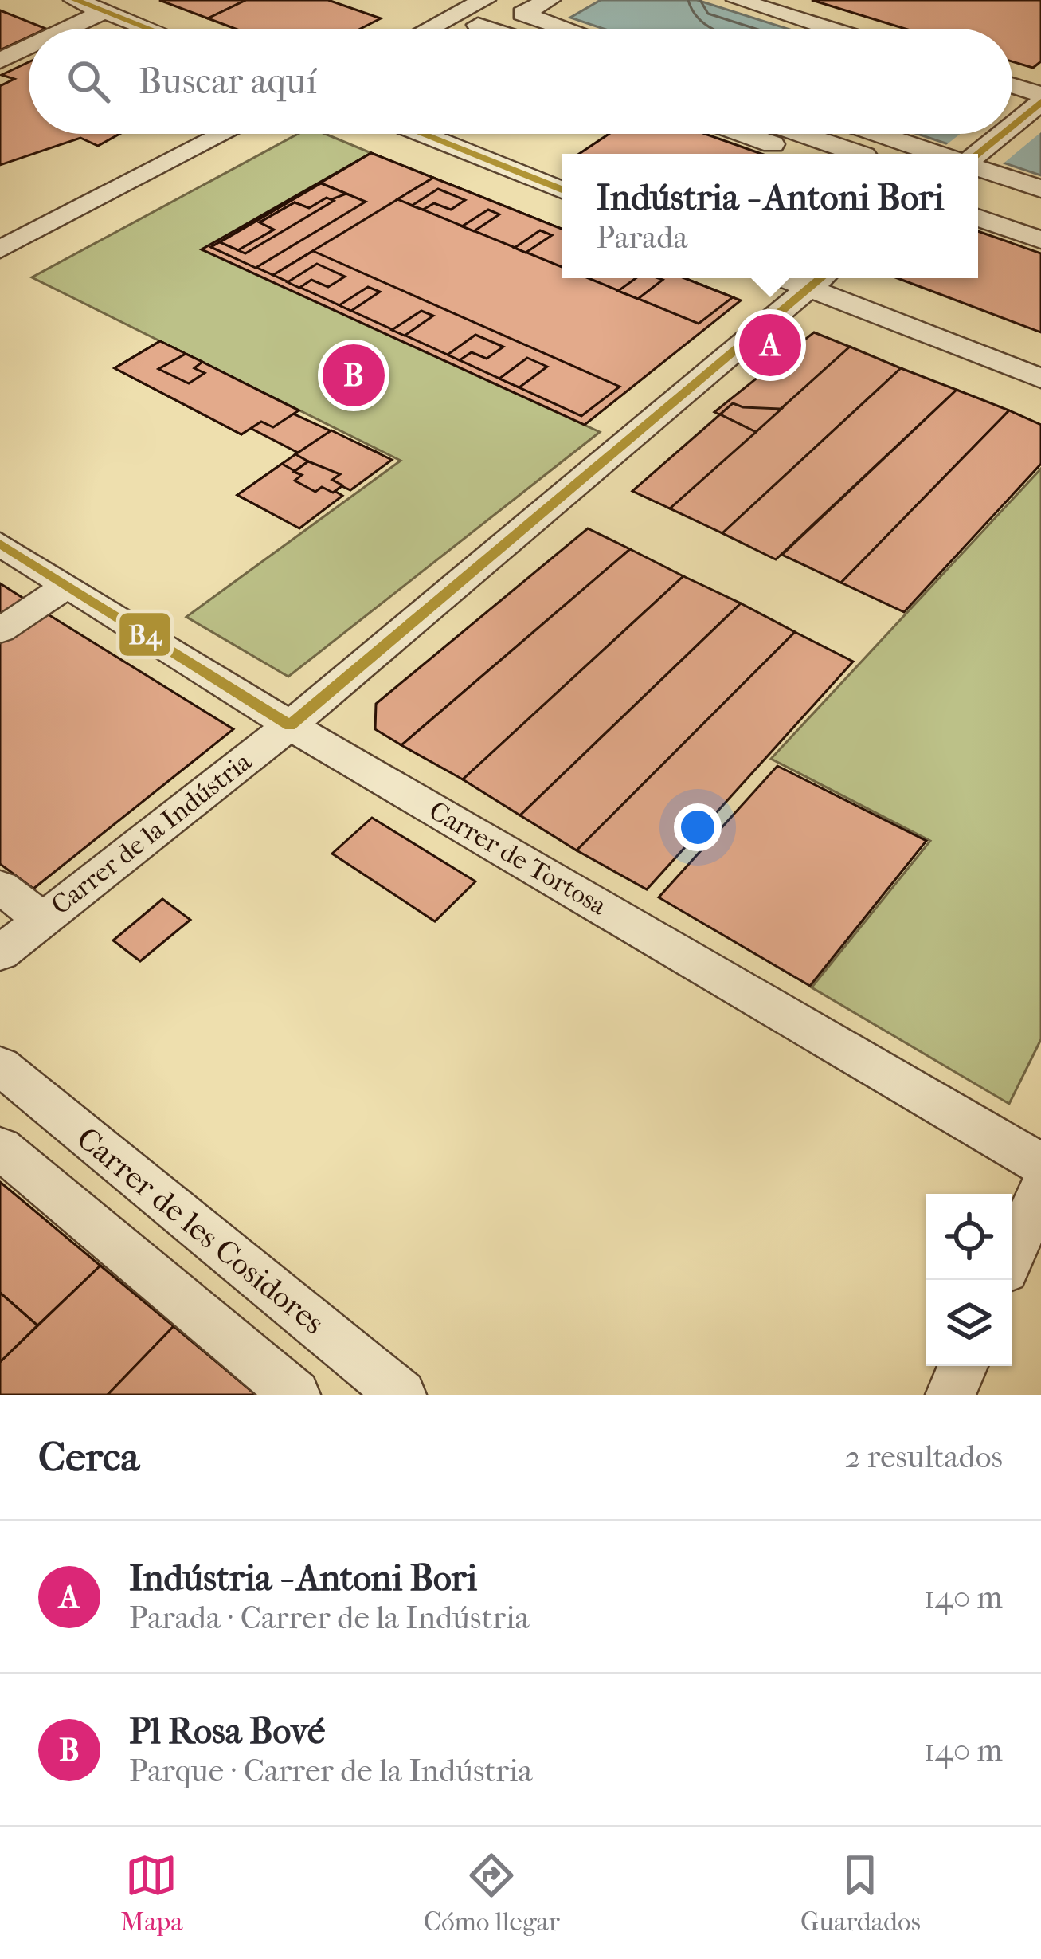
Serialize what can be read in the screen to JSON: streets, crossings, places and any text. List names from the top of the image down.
{
  "streets": {
    "street": ["Carrer de la Indústria", "Carrer de Tortosa", "Carrer de les Cosidores"]
  },
  "crossings": [
    ["Carrer de la Indústria", "Carrer de Tortosa"]
  ],
  "lines": ["transit line B4"],
  "page": {
    "search": "Buscar aquí",
    "popup": ["Indústria - Antoni Bori", "Parada"],
    "pins": ["A", "B"],
    "heading": ["Cerca", "2 resultados"],
    "list": [
      {
        "mark": "A",
        "name": "Indústria - Antoni Bori",
        "note": "Parada · Carrer de la Indústria",
        "value": "140 m"
      },
      {
        "mark": "B",
        "name": "Pl Rosa Bové",
        "note": "Parque · Carrer de la Indústria",
        "value": "140 m"
      }
    ],
    "nav": ["Mapa", "Cómo llegar", "Guardados"]
  }
}
